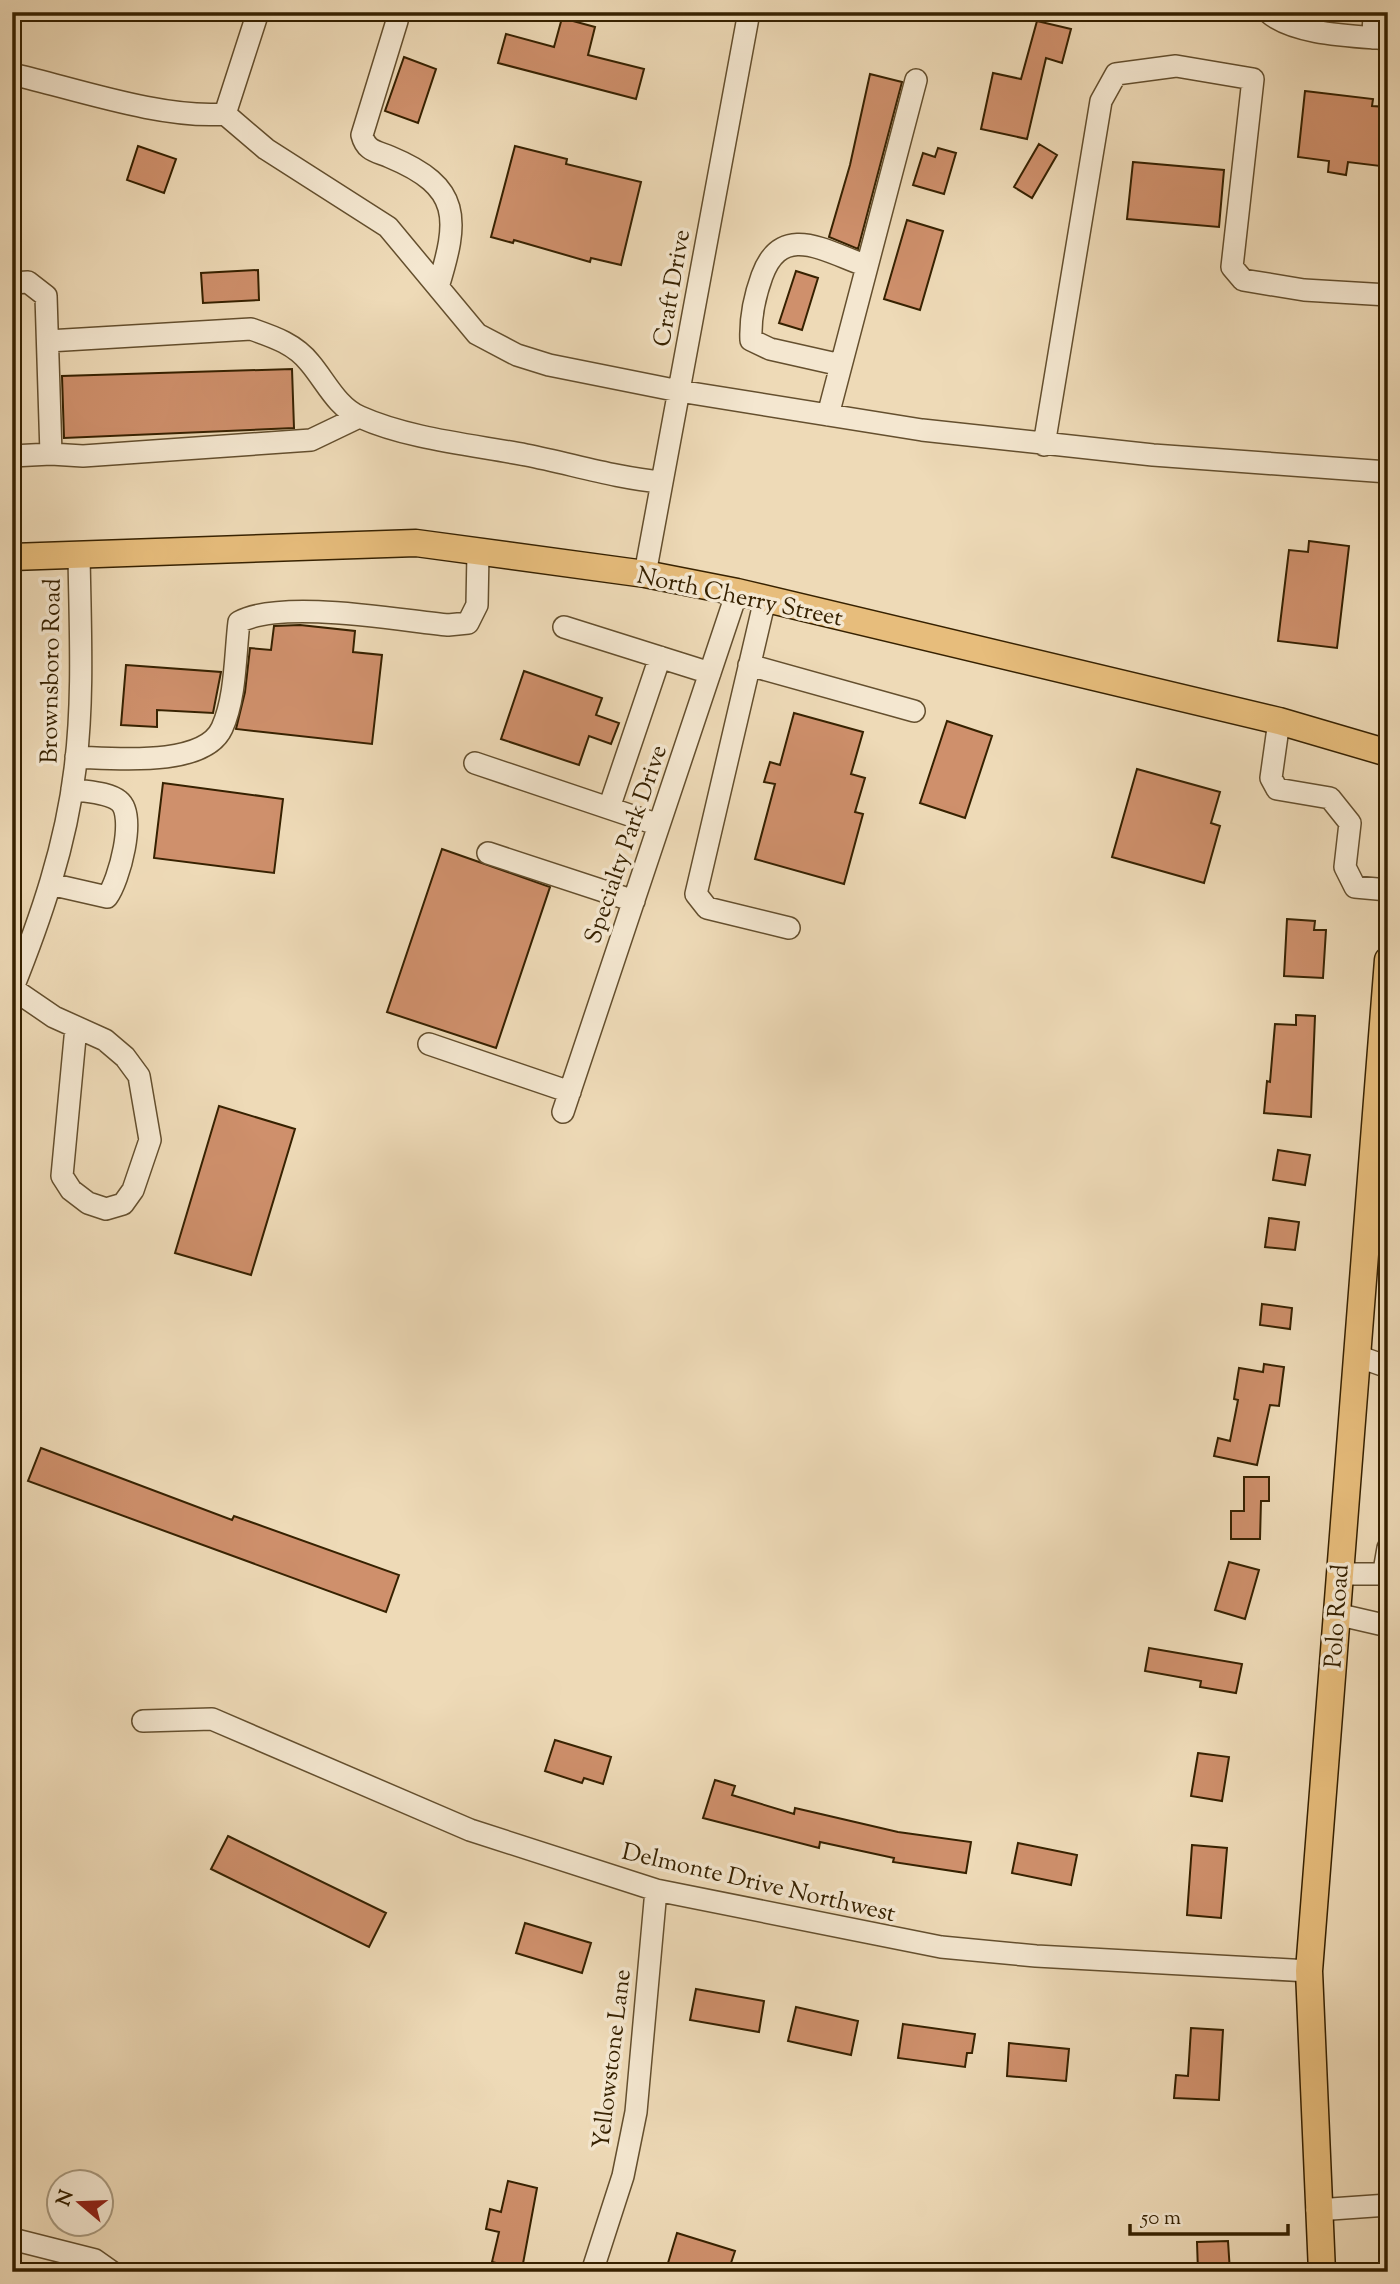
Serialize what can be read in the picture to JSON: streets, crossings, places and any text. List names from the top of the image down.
{
  "streets": {
    "main road": ["North Cherry Street", "Polo Road"],
    "street": [
      "Craft Drive",
      "Brownsboro Road",
      "Specialty Park Drive",
      "Delmonte Drive Northwest",
      "Yellowstone Lane"
    ]
  },
  "crossings": [
    ["Craft Drive", "North Cherry Street"],
    ["North Cherry Street", "Brownsboro Road"],
    ["North Cherry Street", "Specialty Park Drive"],
    ["Polo Road", "Delmonte Drive Northwest"],
    ["Delmonte Drive Northwest", "Yellowstone Lane"]
  ],
  "scale_bar": "50 m",
  "north": "left"
}
